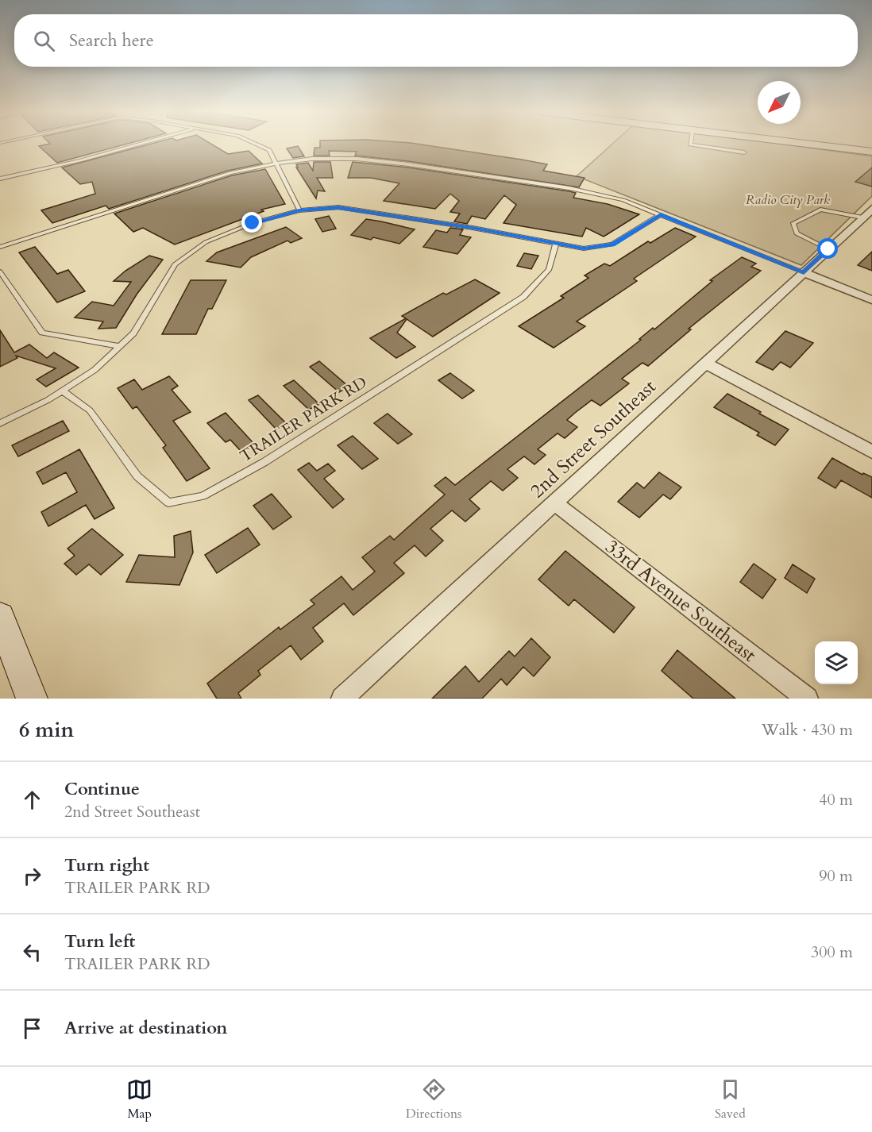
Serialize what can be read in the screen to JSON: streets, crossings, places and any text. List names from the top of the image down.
{
  "streets": {
    "street": ["2nd Street Southeast", "33rd Avenue Southeast"],
    "lane": ["TRAILER PARK RD"]
  },
  "crossings": [
    ["2nd Street Southeast", "33rd Avenue Southeast"]
  ],
  "parks": ["Radio City Park"],
  "north": "bottom left",
  "page": {
    "search": "Search here",
    "heading": ["6 min", "Walk · 430 m"],
    "list": [
      ["Continue", "2nd Street Southeast", "40 m"],
      ["Turn right", "TRAILER PARK RD", "90 m"],
      ["Turn left", "TRAILER PARK RD", "300 m"],
      "Arrive at destination"
    ],
    "nav": ["Map", "Directions", "Saved"]
  }
}
